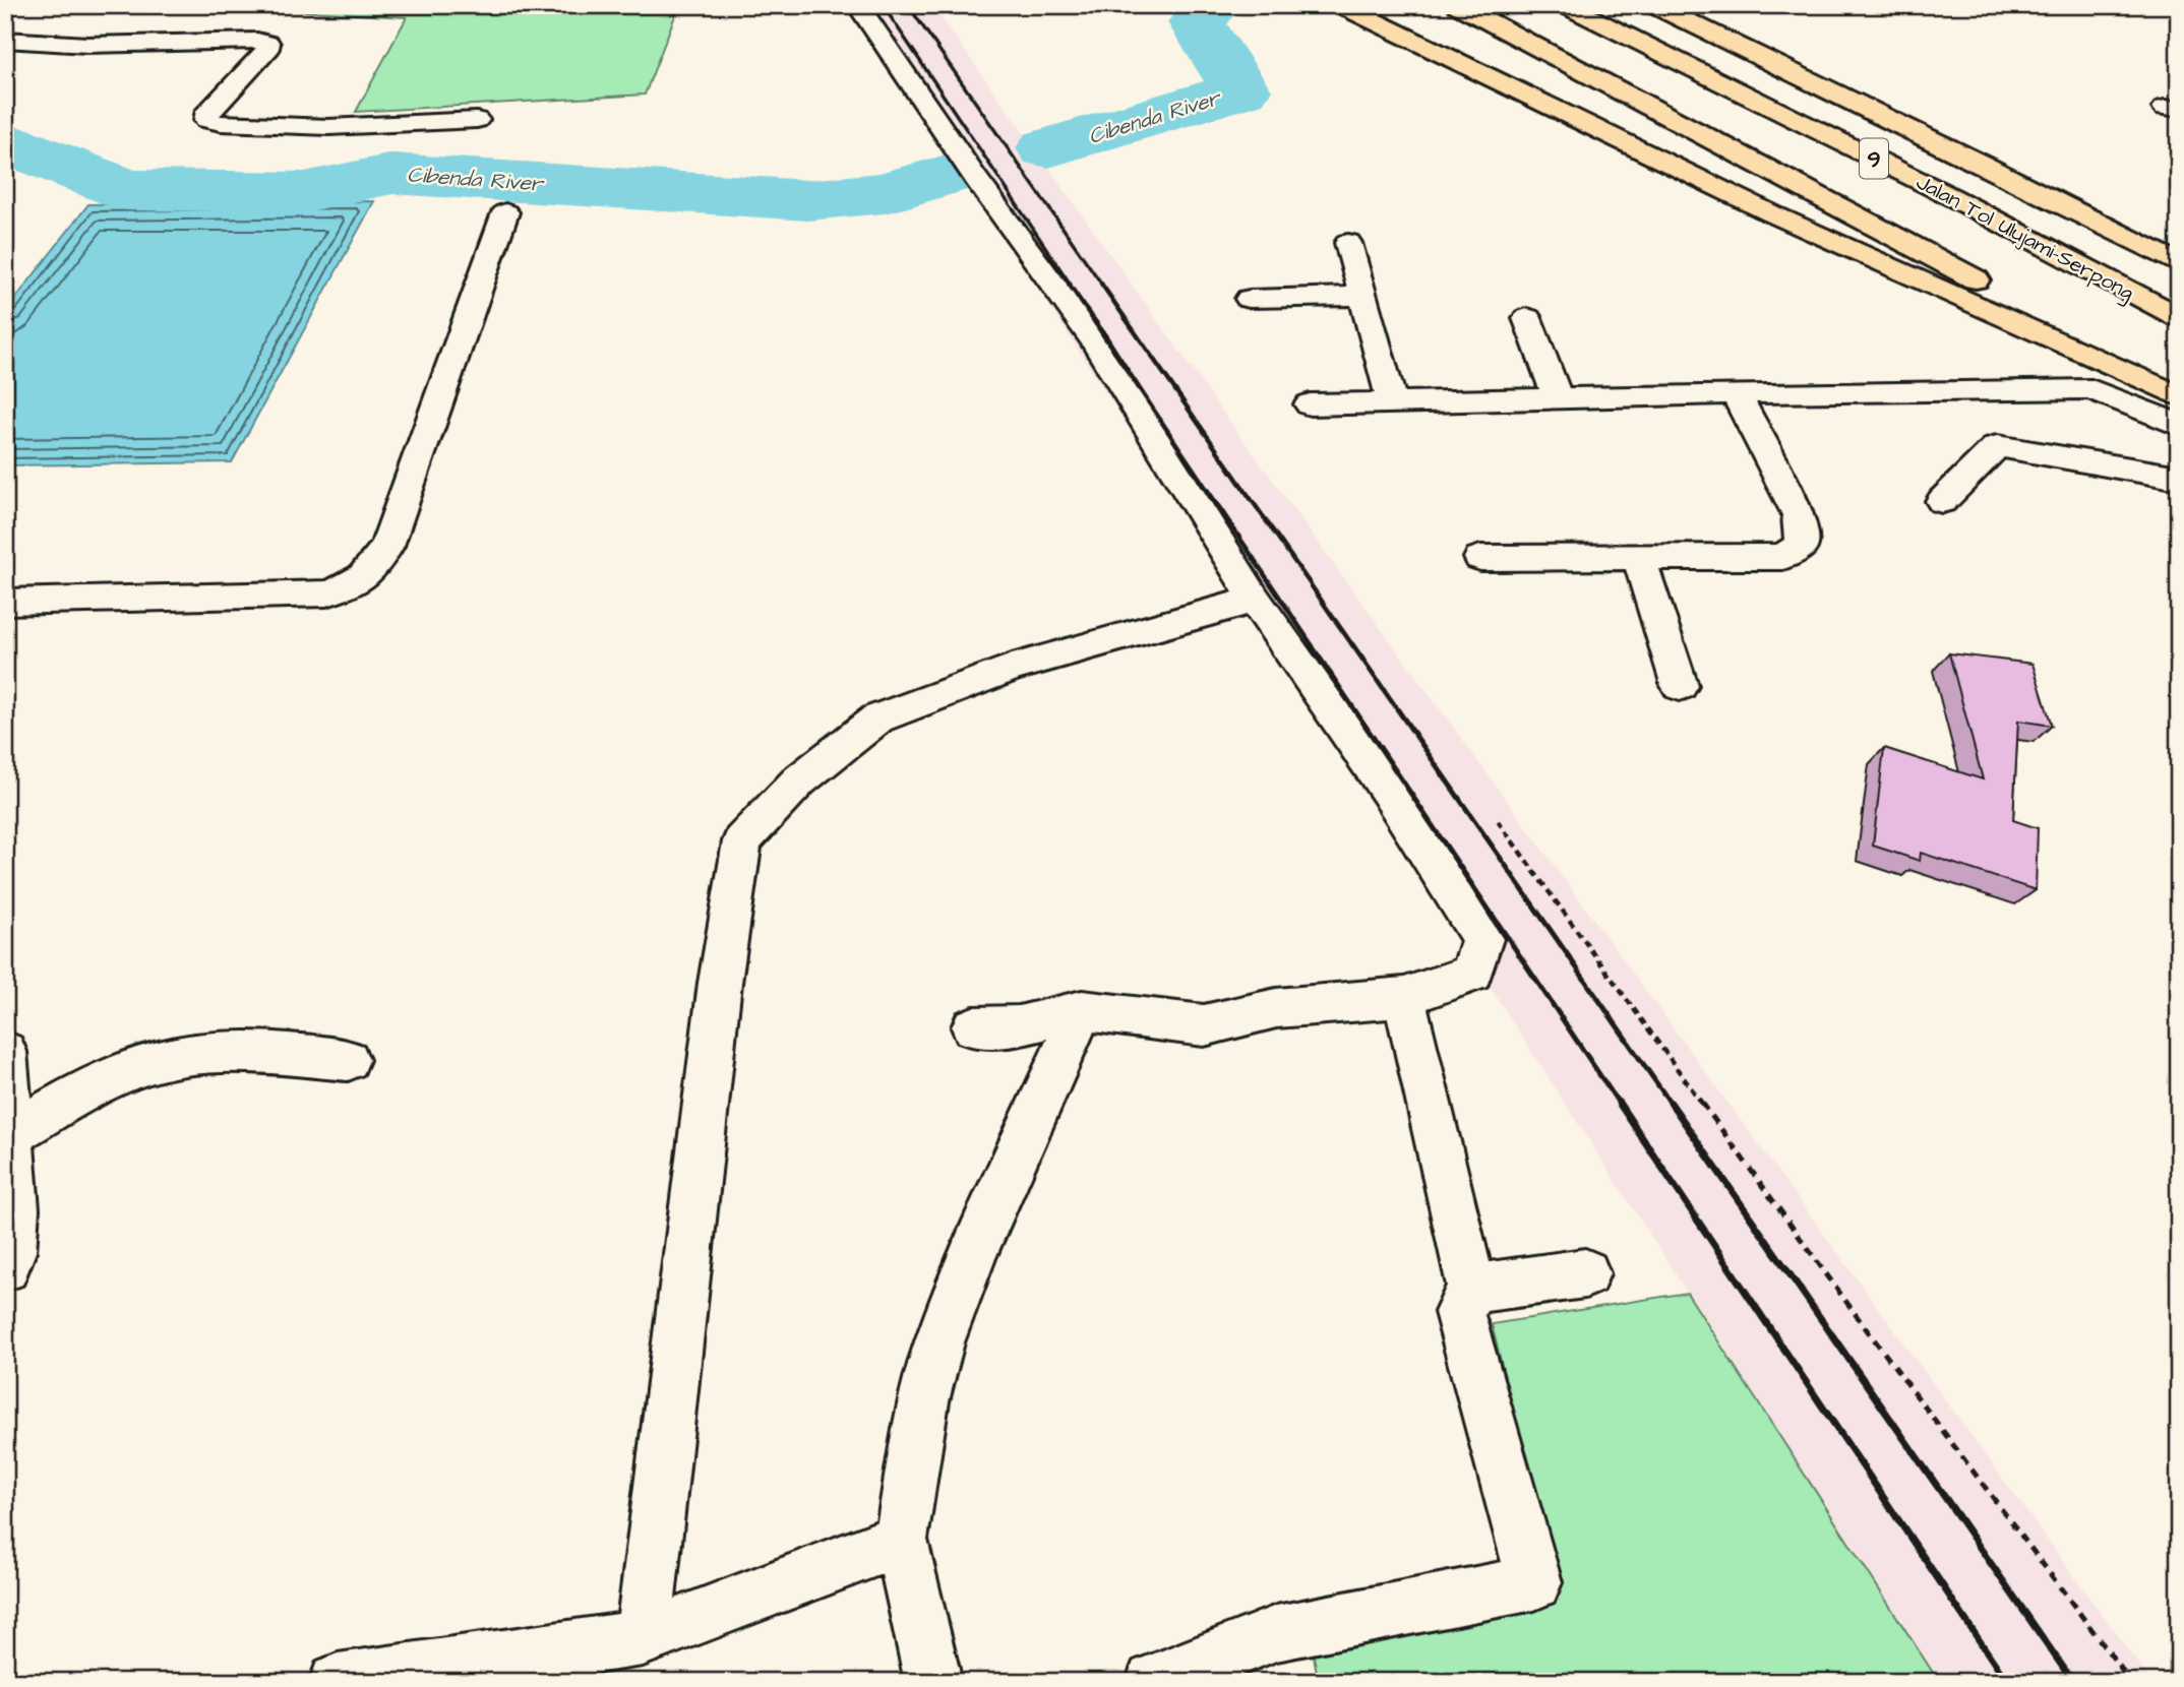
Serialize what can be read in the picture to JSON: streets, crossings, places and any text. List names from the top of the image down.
{
  "streets": {
    "highway": ["9", "Jalan Tol Ulujami–Serpong"]
  },
  "water": ["Cibenda River"]
}
